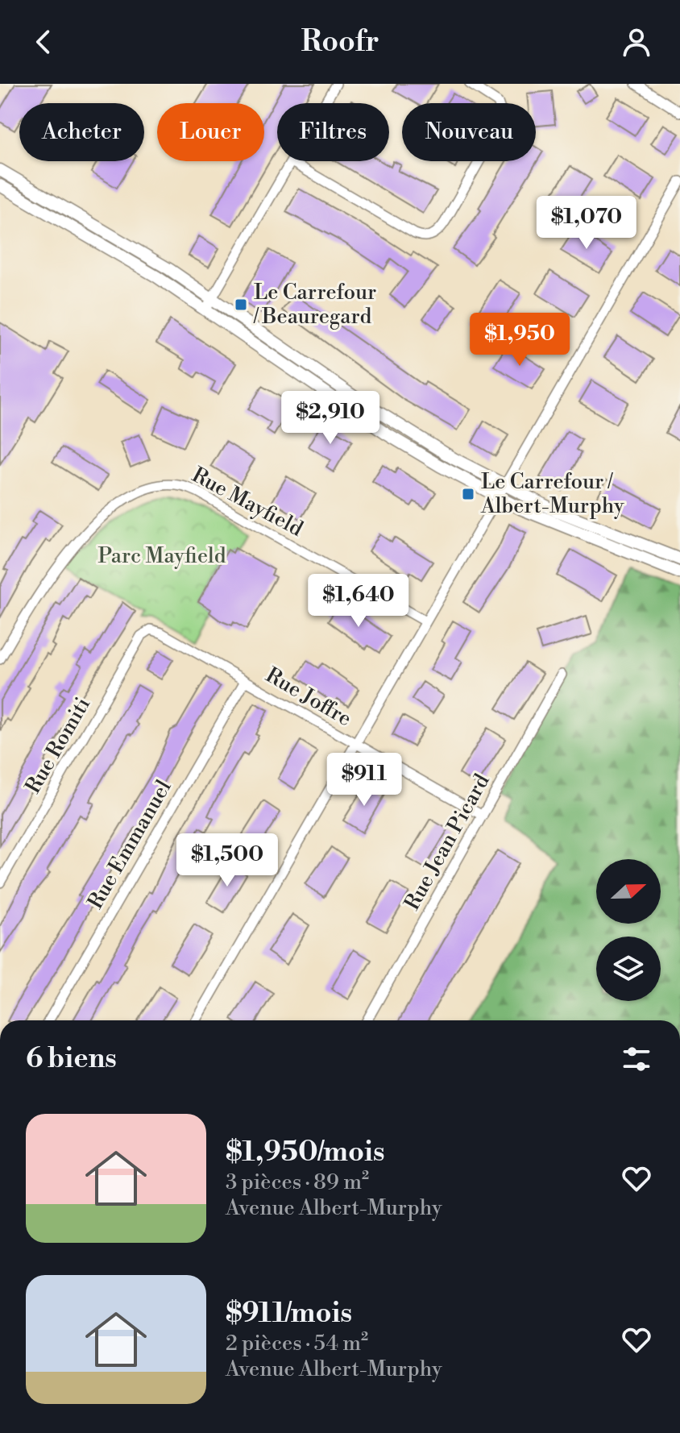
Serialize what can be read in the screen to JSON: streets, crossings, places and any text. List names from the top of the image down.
{
  "streets": {
    "street": [
      "Rue Mayfield",
      "Rue Joffre",
      "Rue Romiti",
      "Rue Jean Picard",
      "Rue Emmanuel"
    ]
  },
  "crossings": [
    ["Rue Joffre", "Rue Romiti"],
    ["Rue Joffre", "Rue Jean Picard"],
    ["Rue Joffre", "Rue Emmanuel"]
  ],
  "parks": ["Parc Mayfield"],
  "places": {
    "transit": ["Le Carrefour / Beauregard", "Le Carrefour / Albert-Murphy"]
  },
  "north": "right",
  "page": {
    "header": "Roofr",
    "chip": [
      "Acheter",
      "Louer",
      "Filtres",
      "Nouveau"
    ],
    "price": [
      "$1,070",
      "$1,950",
      "$2,910",
      "$1,640",
      "$911",
      "$1,500"
    ],
    "heading": "6 biens",
    "list": [
      {
        "name": "$1,950/mois",
        "note": "3 pièces · 89 m² · Avenue Albert-Murphy"
      },
      {
        "name": "$911/mois",
        "note": "2 pièces · 54 m² · Avenue Albert-Murphy"
      }
    ]
  }
}
